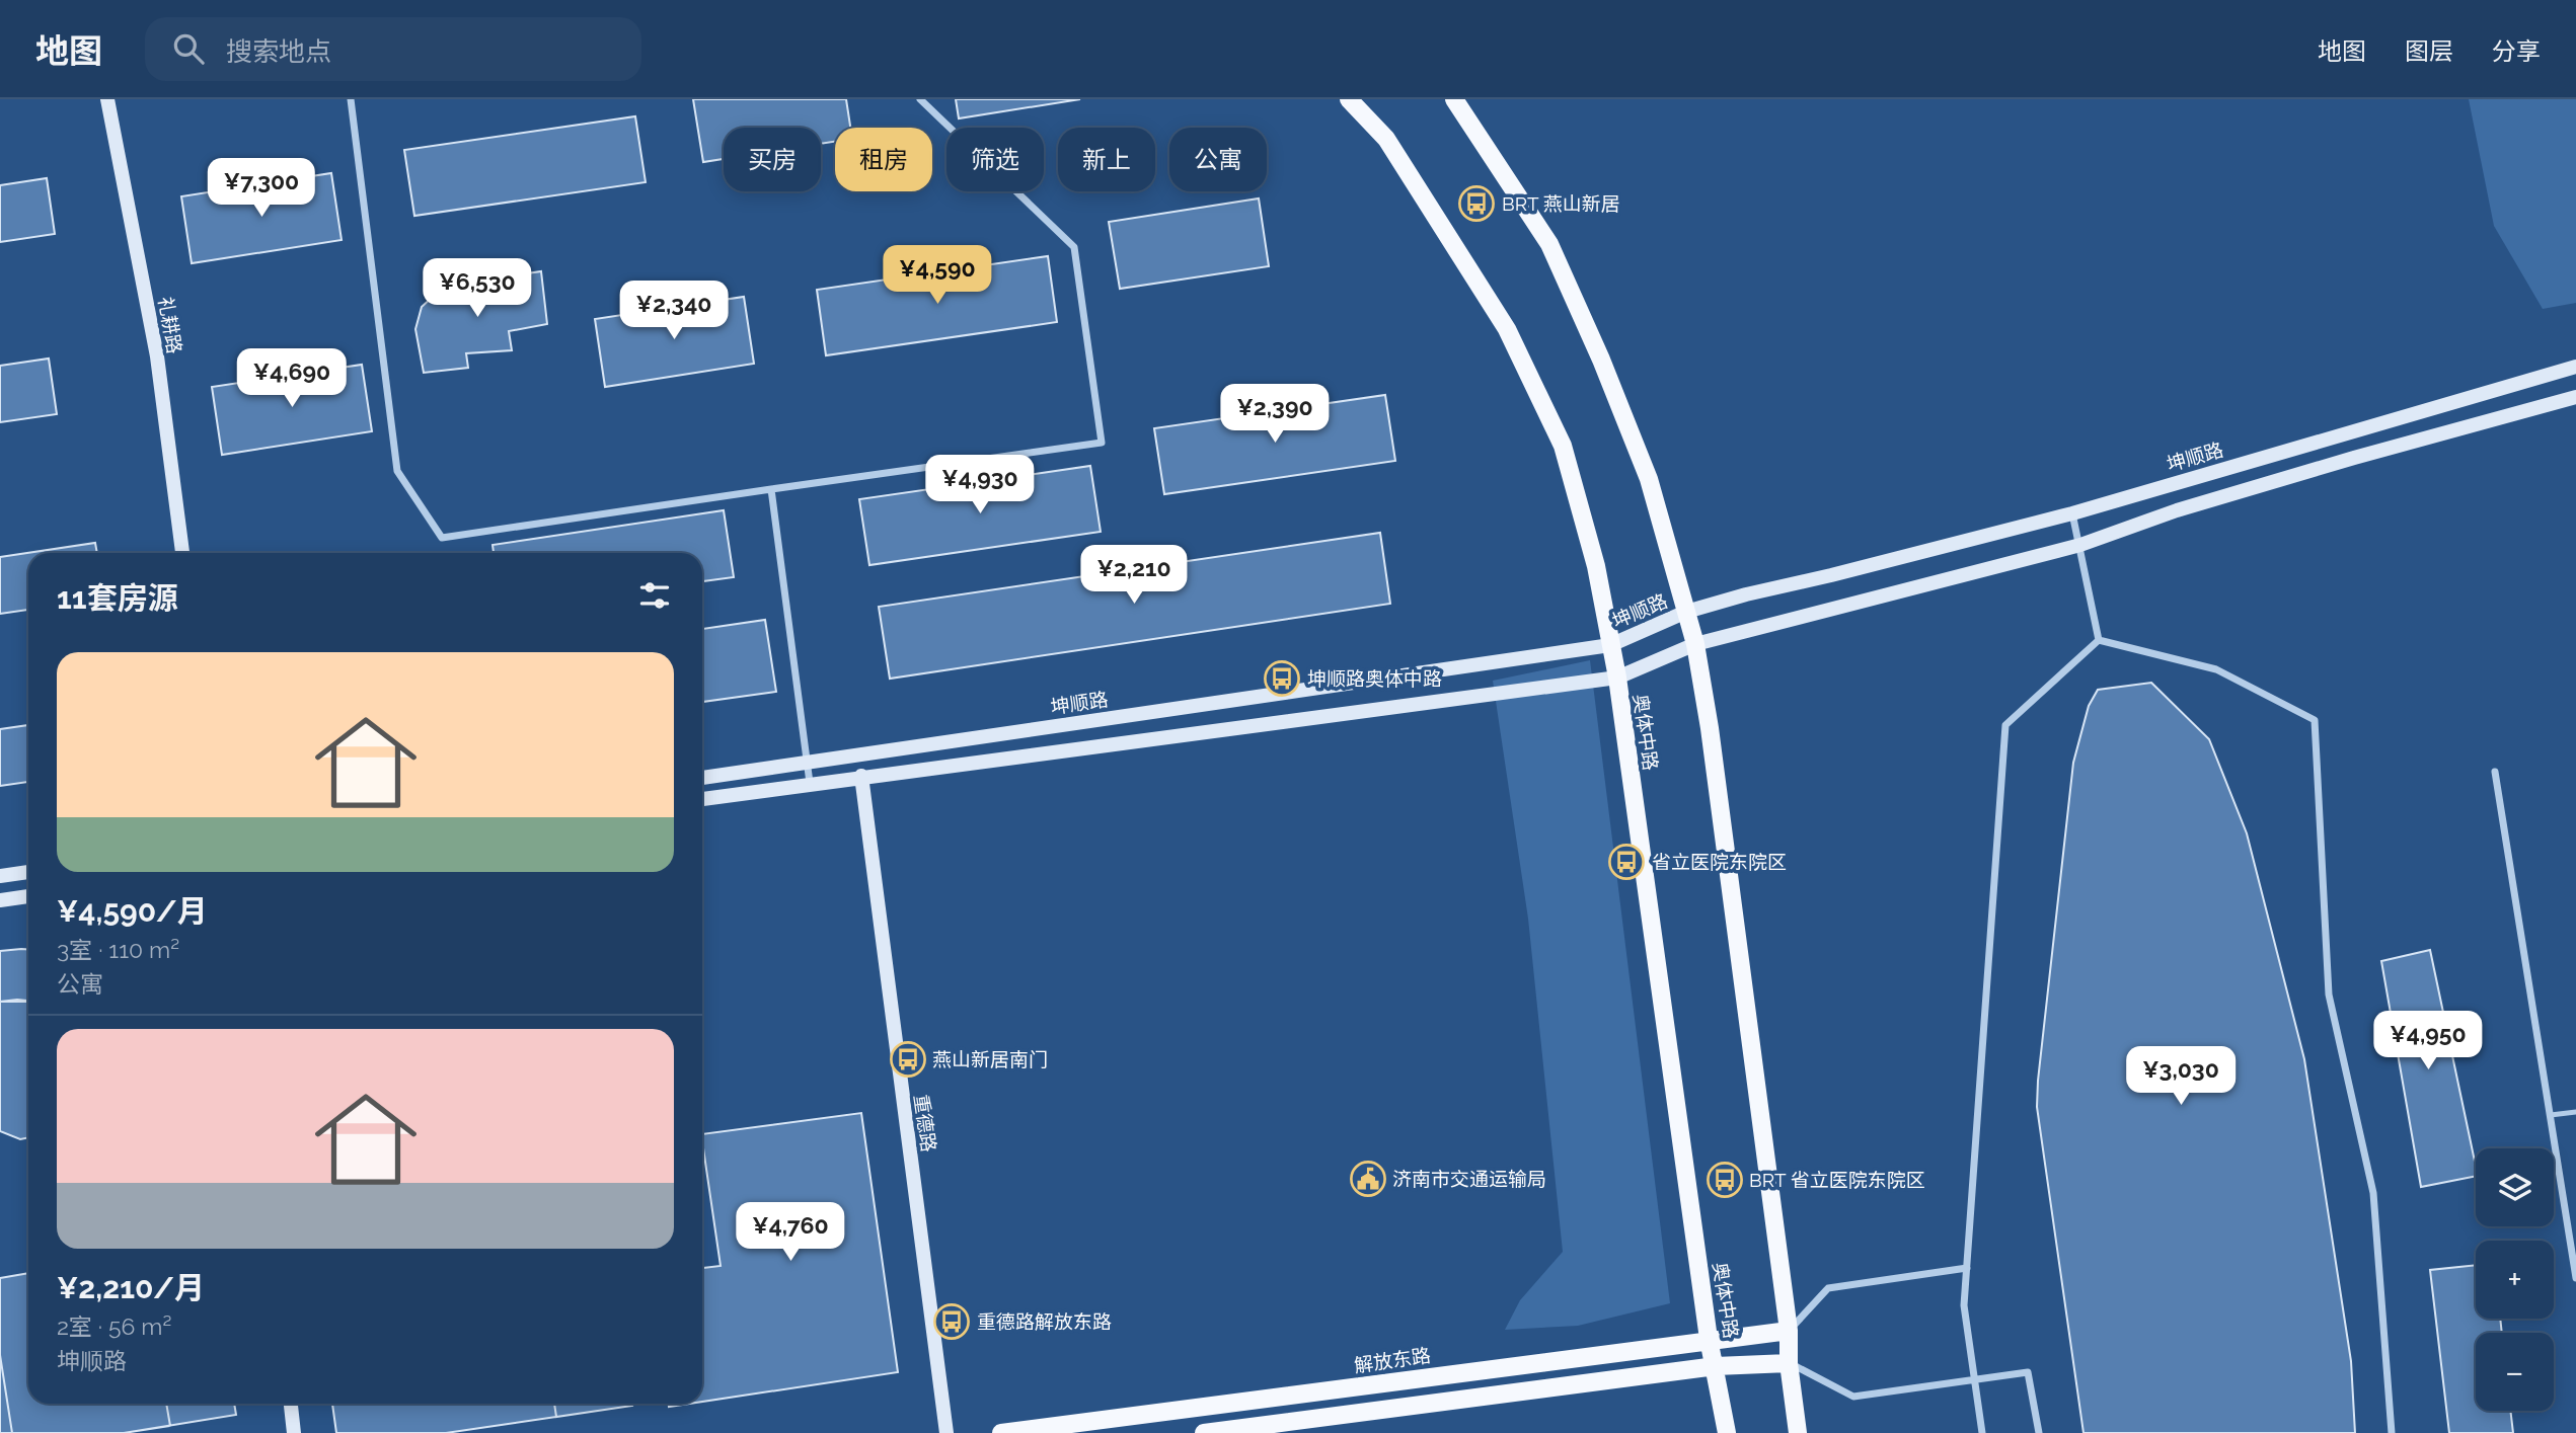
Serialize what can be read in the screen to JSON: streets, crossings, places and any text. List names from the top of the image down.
{
  "streets": {
    "main road": ["奥体中路", "解放东路"],
    "street": ["礼耕路", "坤顺路", "重德路"]
  },
  "crossings": [
    ["坤顺路", "奥体中路"],
    ["奥体中路", "解放东路"]
  ],
  "places": {
    "bus stop": [
      "BRT 燕山新居",
      "坤顺路奥体中路",
      "省立医院东院区",
      "燕山新居南门",
      "BRT 省立医院东院区",
      "重德路解放东路"
    ],
    "public building": ["济南市交通运输局"]
  },
  "page": {
    "header": "地图",
    "search": "搜索地点",
    "nav": ["地图", "图层", "分享"],
    "chip": [
      "买房",
      "租房",
      "筛选",
      "新上",
      "公寓"
    ],
    "price": [
      "¥7,300",
      "¥4,590",
      "¥6,530",
      "¥2,340",
      "¥4,690",
      "¥2,390",
      "¥4,930",
      "¥2,210",
      "¥4,950",
      "¥3,030",
      "¥4,760"
    ],
    "heading": "11套房源",
    "list": [
      {
        "name": "¥4,590/月",
        "note": "3室 · 110 m² · 公寓"
      },
      {
        "name": "¥2,210/月",
        "note": "2室 · 56 m² · 坤顺路"
      }
    ],
    "map_buttons": ["+", "−"]
  }
}
